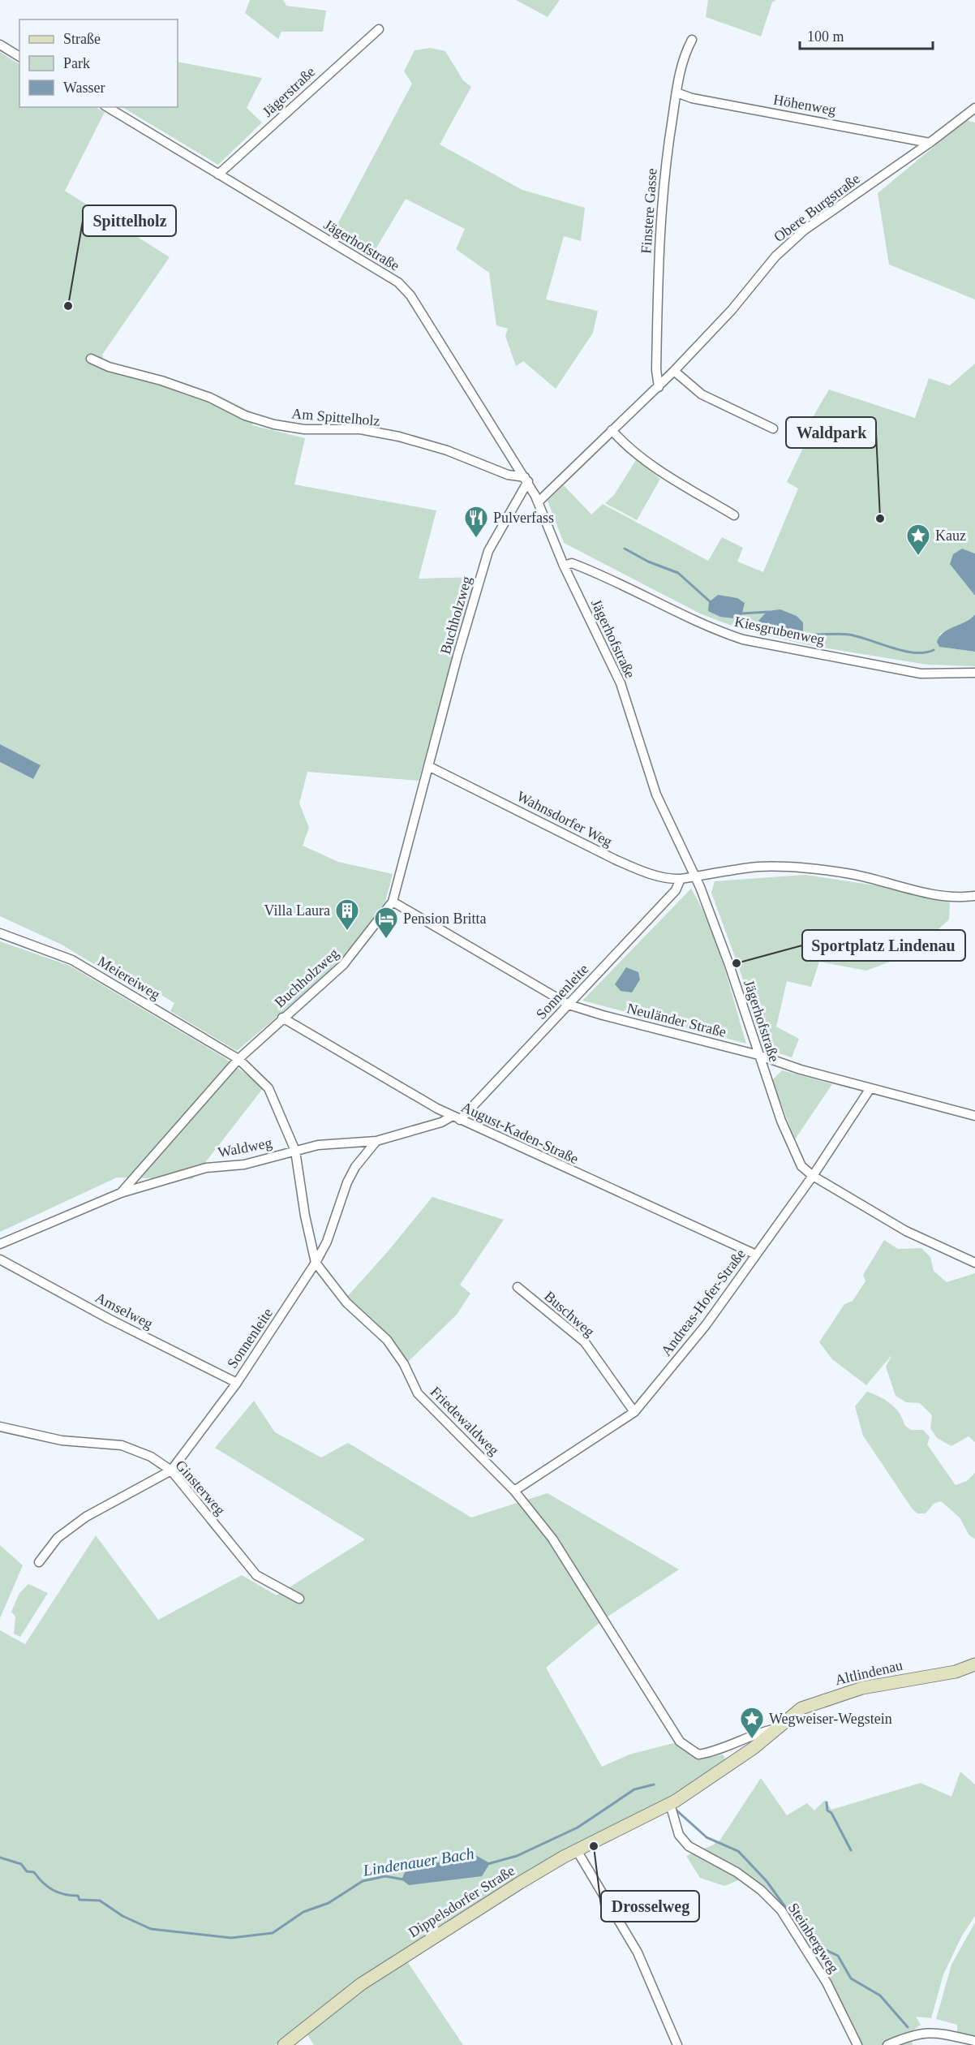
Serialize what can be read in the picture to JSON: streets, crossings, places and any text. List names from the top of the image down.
{
  "streets": {
    "street": [
      "Jägerstraße",
      "Höhenweg",
      "Obere Burgstraße",
      "Finstere Gasse",
      "Jägerhofstraße",
      "Am Spittelholz",
      "Buchholzweg",
      "Kiesgrubenweg",
      "Wahnsdorfer Weg",
      "Meiereiweg",
      "Sonnenleite",
      "Neuländer Straße",
      "August-Kaden-Straße",
      "Waldweg",
      "Andreas-Hofer-Straße",
      "Amselweg",
      "Buschweg",
      "Friedewaldweg",
      "Ginsterweg",
      "Altlindenau",
      "Dippelsdorfer Straße",
      "Steinbergweg"
    ]
  },
  "crossings": [
    ["Jägerstraße", "Jägerhofstraße"],
    ["Höhenweg", "Obere Burgstraße"],
    ["Höhenweg", "Finstere Gasse"],
    ["Obere Burgstraße", "Finstere Gasse"],
    ["Obere Burgstraße", "Jägerhofstraße"],
    ["Jägerhofstraße", "Am Spittelholz"],
    ["Jägerhofstraße", "Buchholzweg"],
    ["Jägerhofstraße", "Kiesgrubenweg"],
    ["Jägerhofstraße", "Wahnsdorfer Weg"],
    ["Jägerhofstraße", "Neuländer Straße"],
    ["Jägerhofstraße", "Andreas-Hofer-Straße"],
    ["Am Spittelholz", "Buchholzweg"],
    ["Buchholzweg", "Wahnsdorfer Weg"],
    ["Buchholzweg", "Meiereiweg"],
    ["Buchholzweg", "Neuländer Straße"],
    ["Buchholzweg", "August-Kaden-Straße"],
    ["Buchholzweg", "Waldweg"],
    ["Buchholzweg", "Friedewaldweg"],
    ["Wahnsdorfer Weg", "Sonnenleite"],
    ["Meiereiweg", "Friedewaldweg"],
    ["Sonnenleite", "Neuländer Straße"],
    ["Sonnenleite", "August-Kaden-Straße"],
    ["Sonnenleite", "Waldweg"],
    ["Sonnenleite", "Amselweg"],
    ["Sonnenleite", "Friedewaldweg"],
    ["Sonnenleite", "Ginsterweg"],
    ["Neuländer Straße", "Andreas-Hofer-Straße"],
    ["August-Kaden-Straße", "Andreas-Hofer-Straße"],
    ["Waldweg", "Friedewaldweg"],
    ["Andreas-Hofer-Straße", "Buschweg"],
    ["Andreas-Hofer-Straße", "Friedewaldweg"],
    ["Friedewaldweg", "Altlindenau"],
    ["Altlindenau", "Dippelsdorfer Straße"],
    ["Altlindenau", "Steinbergweg"],
    ["Dippelsdorfer Straße", "Steinbergweg"]
  ],
  "water": ["Lindenauer Bach"],
  "places": {
    "other": [
      "Spittelholz",
      "Waldpark",
      "Sportplatz Lindenau",
      "Drosselweg"
    ],
    "restaurant": ["Pulverfass"],
    "place": ["Kauz", "Wegweiser-Wegstein"],
    "building": ["Villa Laura"],
    "hotel": ["Pension Britta"]
  },
  "legend": ["Straße", "Park", "Wasser"],
  "scale_bar": "100 m"
}
